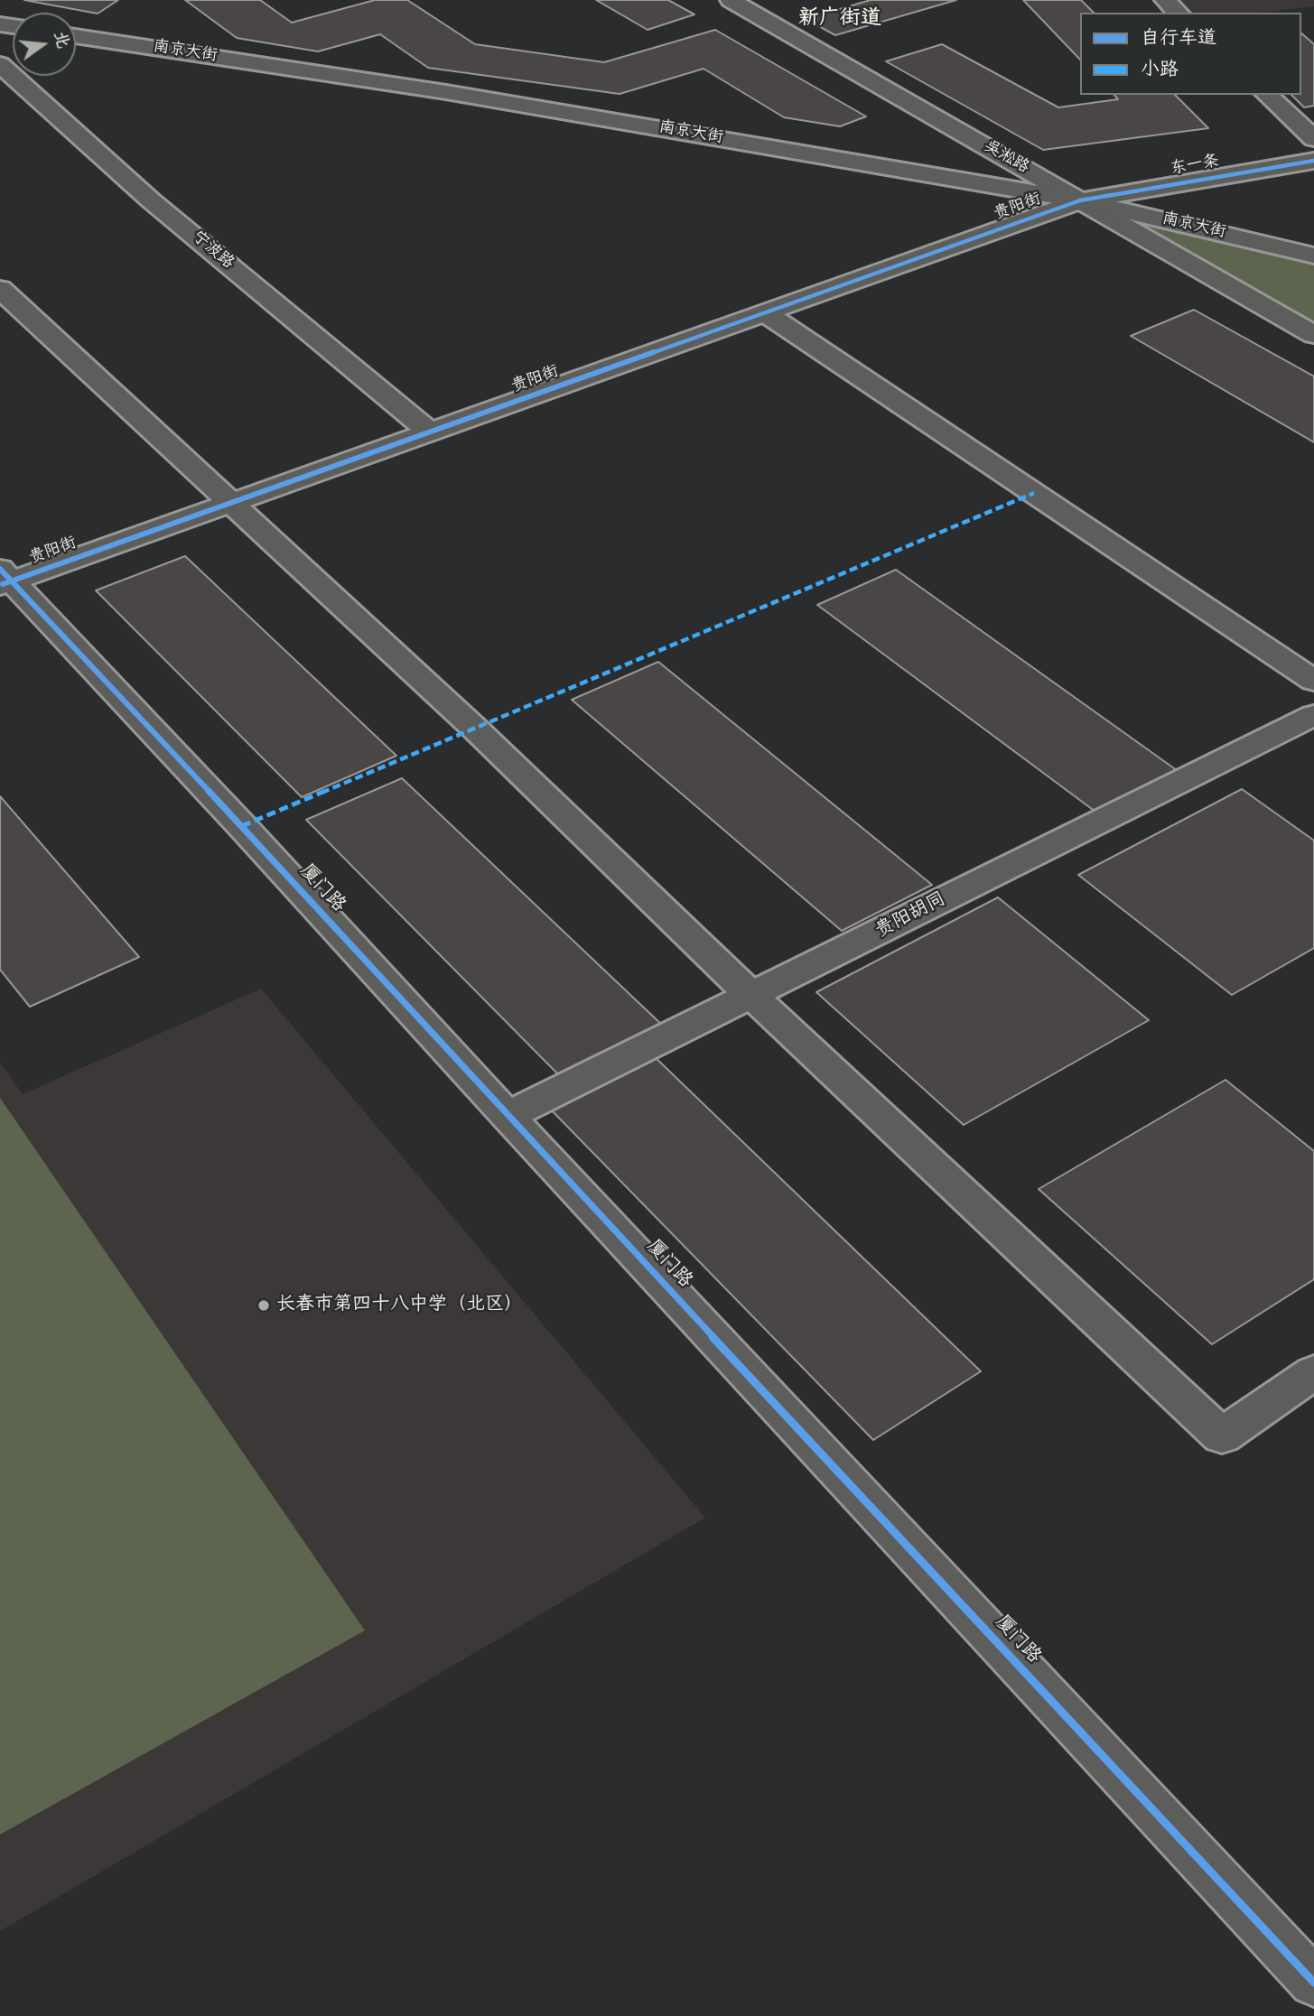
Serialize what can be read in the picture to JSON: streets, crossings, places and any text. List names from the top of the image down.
{
  "streets": {
    "street": [
      "南京大街",
      "吴淞路",
      "东一条",
      "贵阳街",
      "宁波路",
      "厦门路",
      "贵阳胡同"
    ]
  },
  "crossings": [
    ["南京大街", "吴淞路"],
    ["南京大街", "东一条"],
    ["南京大街", "贵阳街"],
    ["吴淞路", "东一条"],
    ["吴淞路", "贵阳街"],
    ["东一条", "贵阳街"],
    ["贵阳街", "宁波路"],
    ["贵阳街", "厦门路"],
    ["厦门路", "贵阳胡同"]
  ],
  "districts": ["新广街道"],
  "places": ["长春市第四十八中学（北区）"],
  "legend": ["自行车道", "小路"],
  "north": "right"
}
